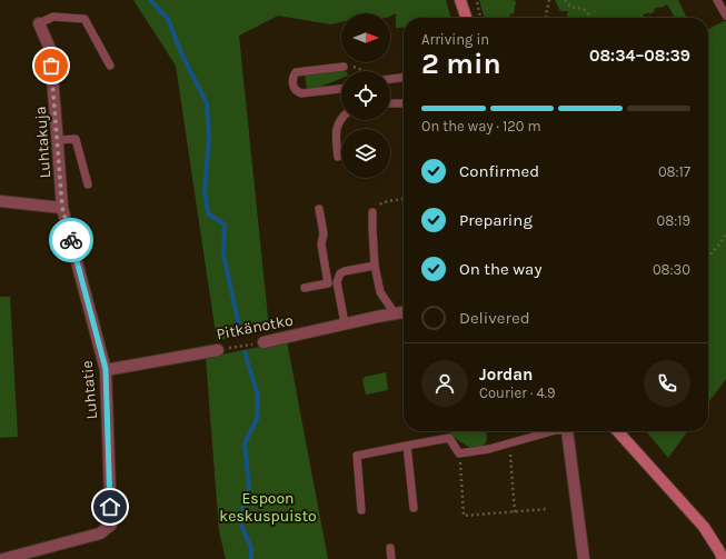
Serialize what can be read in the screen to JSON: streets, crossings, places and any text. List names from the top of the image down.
{
  "streets": {
    "street": ["Luhtakuja", "Pitkänotko", "Luhtatie"]
  },
  "crossings": [
    ["Luhtakuja", "Luhtatie"],
    ["Pitkänotko", "Luhtatie"]
  ],
  "parks": ["Espoon keskuspuisto"],
  "north": "right",
  "page": {
    "heading": ["2 min", "Arriving in", "08:34–08:39"],
    "panel": ["Jordan", "Courier · 4.9"],
    "bar": "On the way · 120 m",
    "list": [
      ["Confirmed", "08:17"],
      ["Preparing", "08:19"],
      ["On the way", "08:30"],
      "Delivered"
    ]
  }
}
